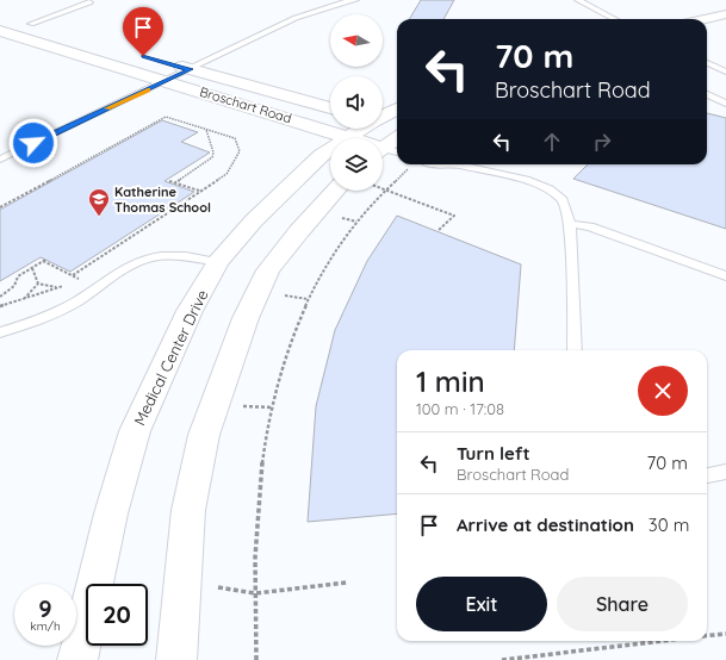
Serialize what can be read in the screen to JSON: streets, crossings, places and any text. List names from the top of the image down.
{
  "streets": {
    "street": ["Broschart Road", "Medical Center Drive"]
  },
  "crossings": [
    ["Broschart Road", "Medical Center Drive"]
  ],
  "places": {
    "school or university": ["Katherine Thomas School"]
  },
  "north": "left",
  "page": {
    "turn": ["70 m", "Broschart Road"],
    "heading": ["1 min", "100 m · 17:08"],
    "list": [
      {
        "name": "Turn left",
        "note": "Broschart Road",
        "value": "70 m"
      },
      {
        "name": "Arrive at destination",
        "value": "30 m"
      }
    ],
    "buttons": ["Exit", "Share"],
    "speed": "9 km/h",
    "limit": "20"
  }
}
